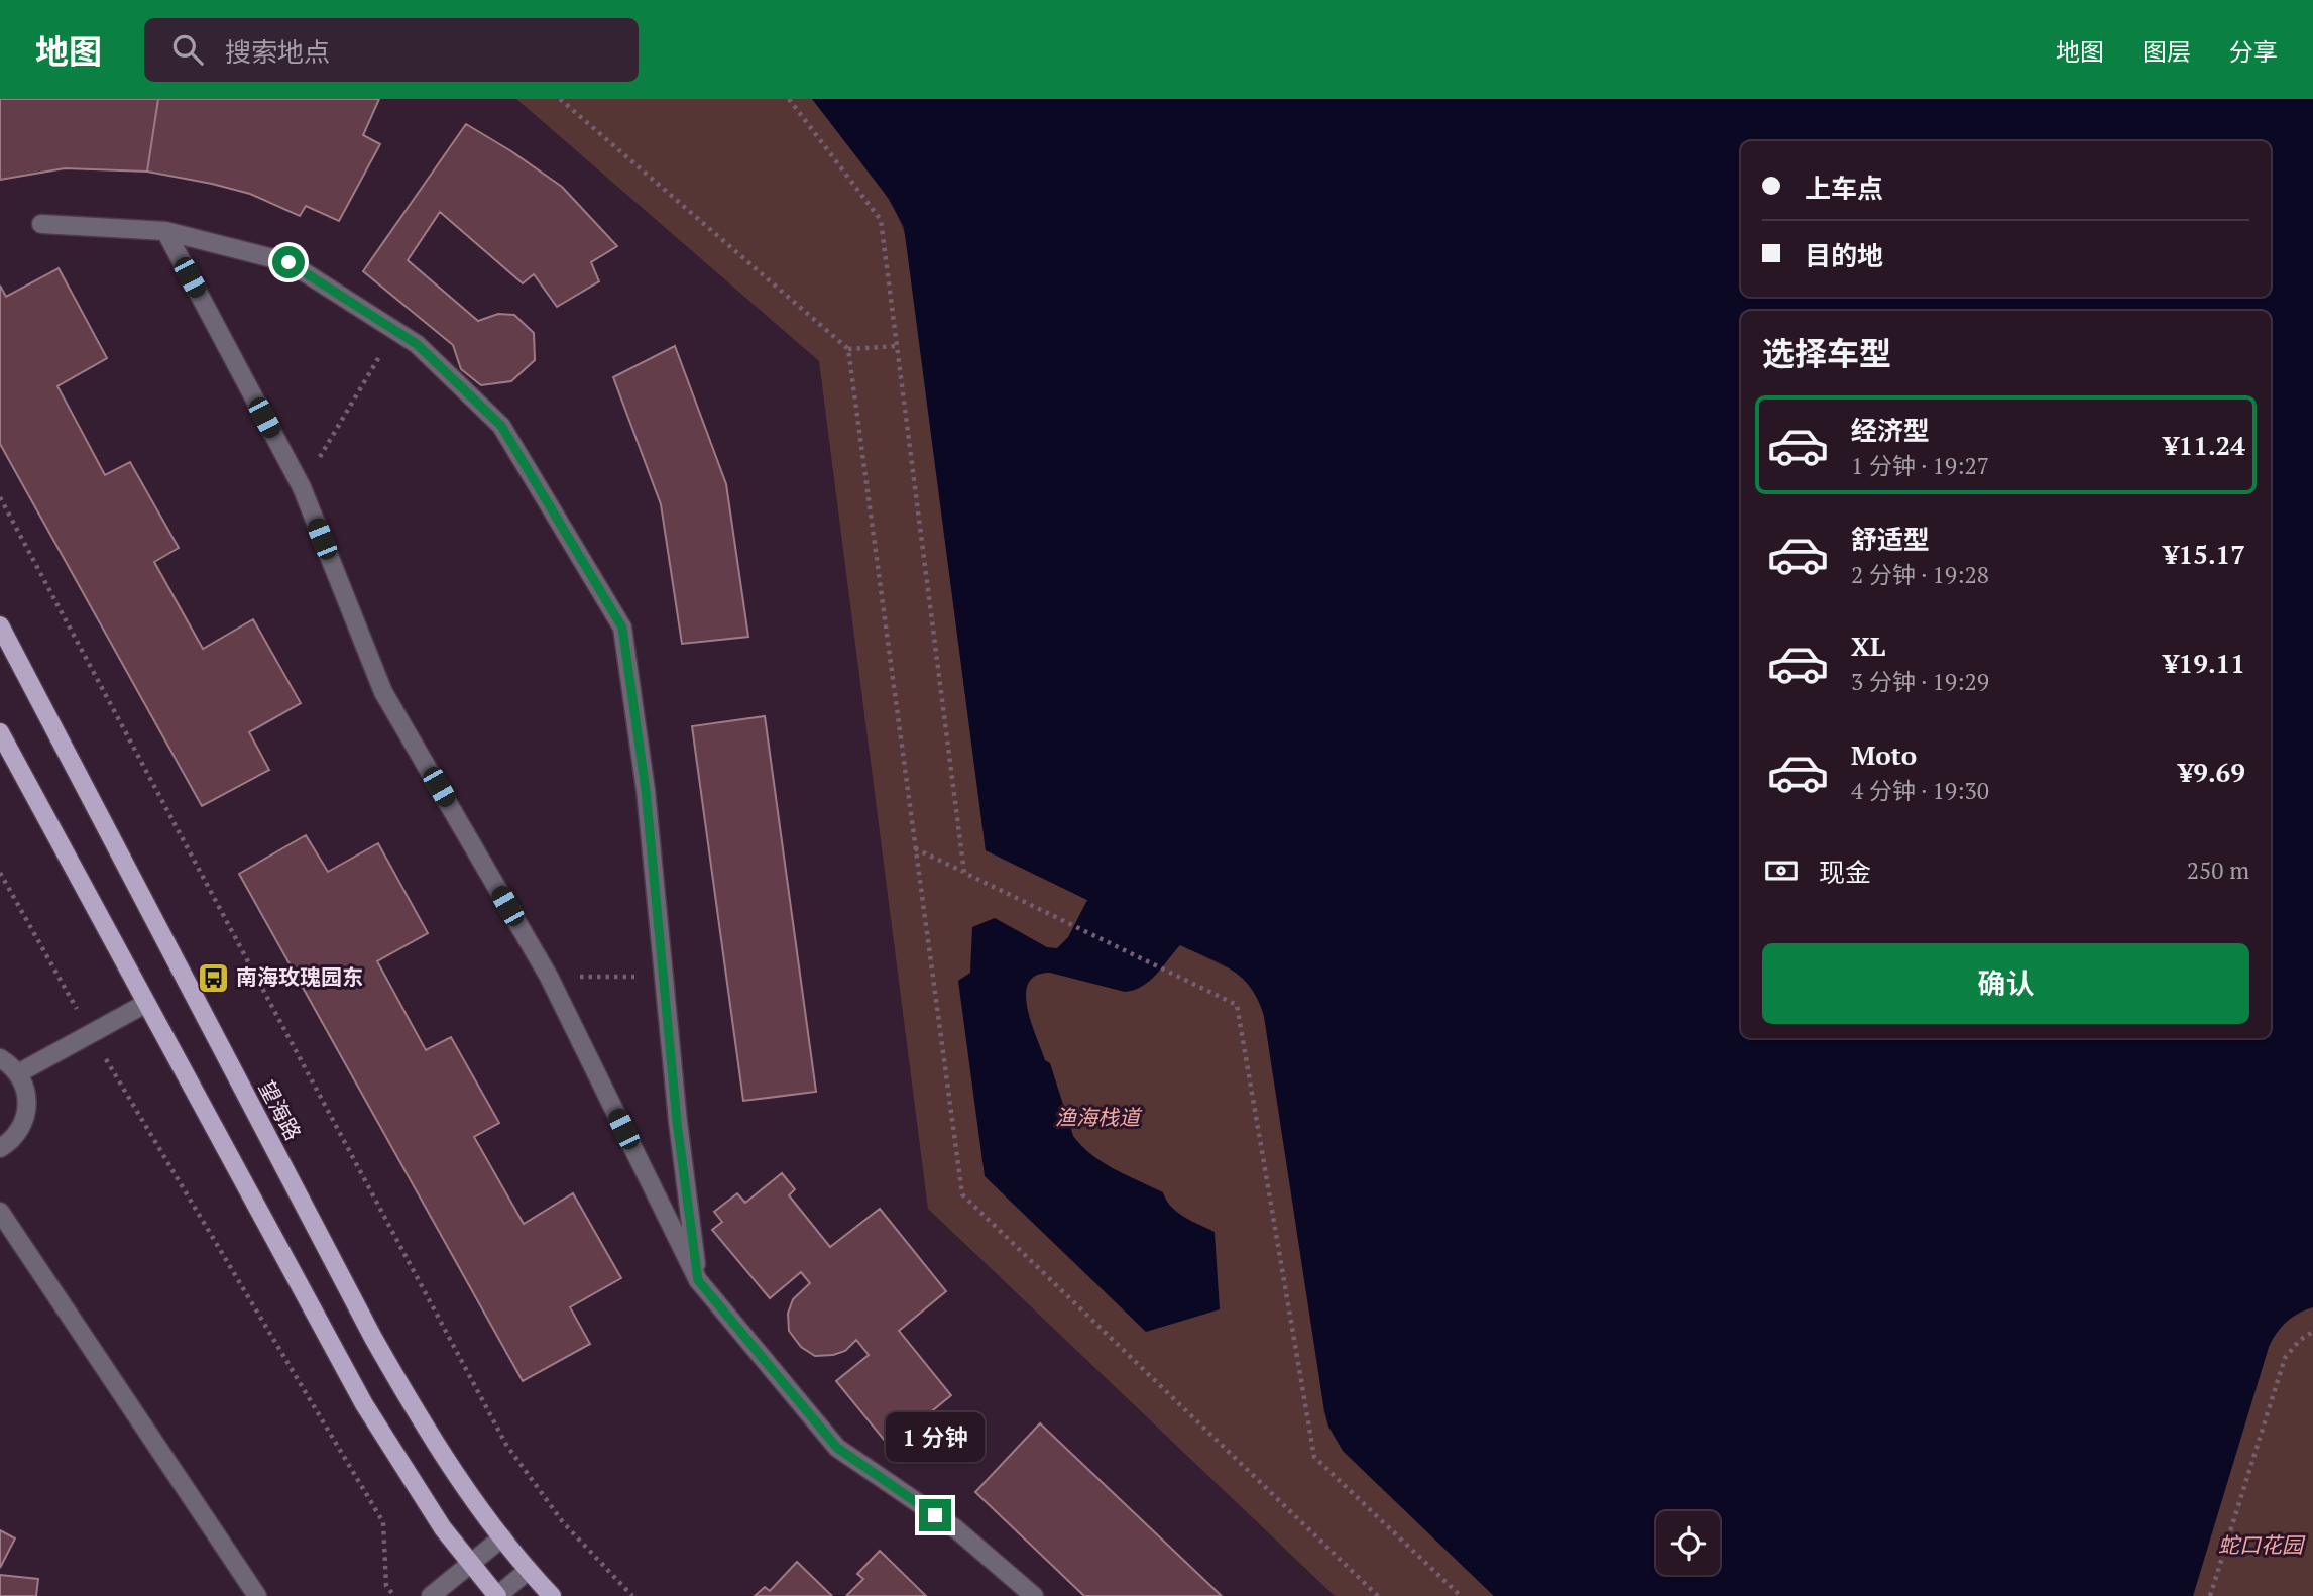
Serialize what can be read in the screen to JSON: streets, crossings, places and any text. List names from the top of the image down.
{
  "streets": {
    "main road": ["望海路"]
  },
  "parks": ["渔海栈道", "蛇口花园"],
  "places": {
    "bus stop": ["南海玫瑰园东"]
  },
  "page": {
    "header": "地图",
    "search": "搜索地点",
    "nav": ["地图", "图层", "分享"],
    "banner": ["上车点", "目的地"],
    "heading": "选择车型",
    "list": [
      {
        "name": "经济型",
        "note": "1 分钟 · 19:27",
        "value": "¥11.24"
      },
      {
        "name": "舒适型",
        "note": "2 分钟 · 19:28",
        "value": "¥15.17"
      },
      {
        "name": "XL",
        "note": "3 分钟 · 19:29",
        "value": "¥19.11"
      },
      {
        "name": "Moto",
        "note": "4 分钟 · 19:30",
        "value": "¥9.69"
      }
    ],
    "pay": ["现金", "250 m"],
    "buttons": "确认",
    "bubble": "1 分钟"
  }
}
